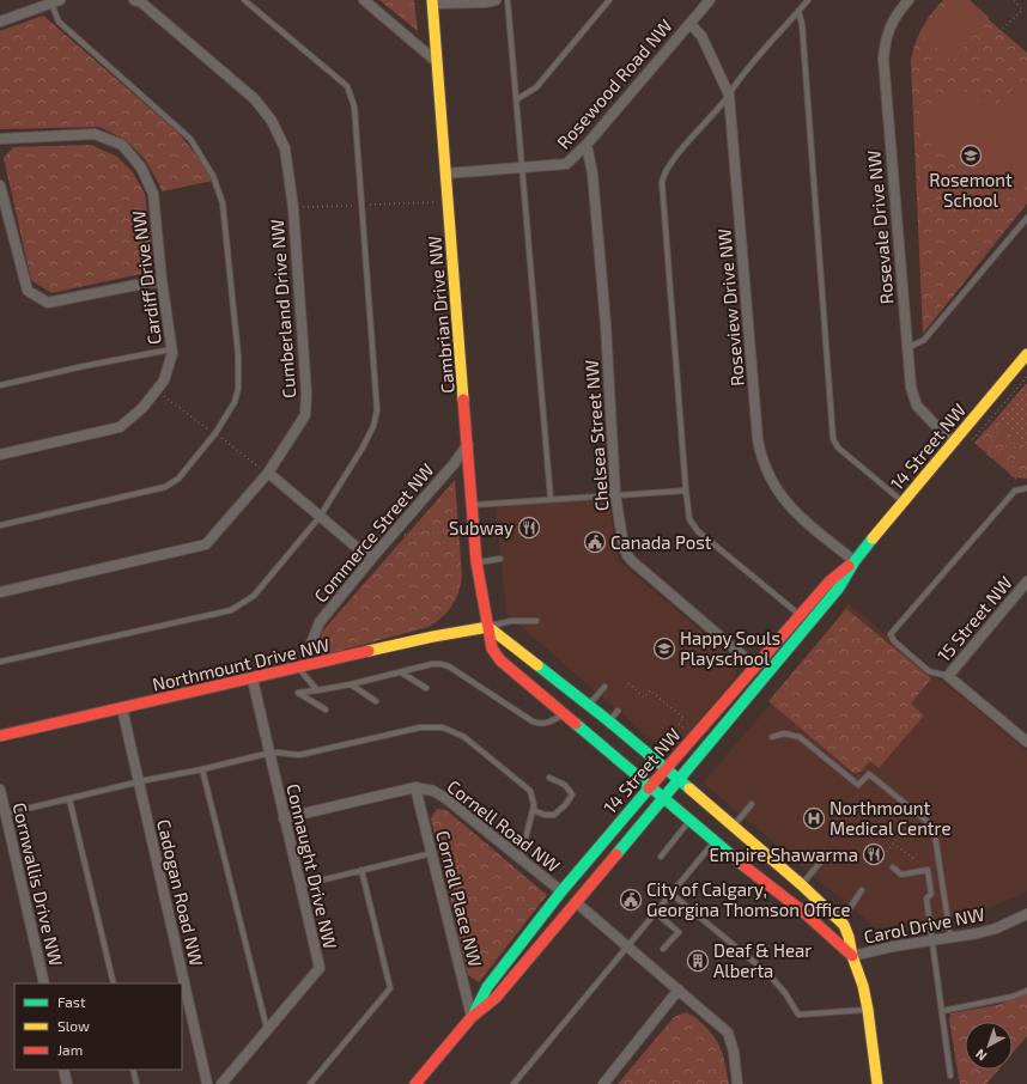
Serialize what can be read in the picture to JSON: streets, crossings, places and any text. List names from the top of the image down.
{
  "streets": {
    "street": [
      "Rosewood Road NW",
      "Rosevale Drive NW",
      "Cardiff Drive NW",
      "Roseview Drive NW",
      "Cumberland Drive NW",
      "Cambrian Drive NW",
      "Chelsea Street NW",
      "14 Street NW",
      "Commerce Street NW",
      "15 Street NW",
      "Northmount Drive NW",
      "Cornell Road NW",
      "Connaught Drive NW",
      "Cornwallis Drive NW",
      "Cadogan Road NW",
      "Cornell Place NW",
      "Carol Drive NW"
    ]
  },
  "crossings": [
    ["Rosewood Road NW", "Roseview Drive NW"],
    ["Rosewood Road NW", "Cambrian Drive NW"],
    ["Rosewood Road NW", "Chelsea Street NW"],
    ["Rosevale Drive NW", "14 Street NW"],
    ["Roseview Drive NW", "14 Street NW"],
    ["Cambrian Drive NW", "Commerce Street NW"],
    ["Cambrian Drive NW", "Northmount Drive NW"],
    ["Chelsea Street NW", "14 Street NW"],
    ["14 Street NW", "Cornell Road NW"],
    ["14 Street NW", "Cornell Place NW"],
    ["Northmount Drive NW", "Connaught Drive NW"],
    ["Northmount Drive NW", "Cadogan Road NW"],
    ["Cornell Road NW", "Connaught Drive NW"],
    ["Cornell Road NW", "Cornell Place NW"]
  ],
  "places": {
    "school or university": ["Rosemont School", "Happy Souls Playschool"],
    "restaurant": ["Subway", "Empire Shawarma"],
    "public building": ["Canada Post", "City of Calgary, Georgina Thomson Office"],
    "hospital": ["Northmount Medical Centre"],
    "building": ["Deaf & Hear Alberta"]
  },
  "legend": ["Fast", "Slow", "Jam"],
  "north": "bottom left"
}
